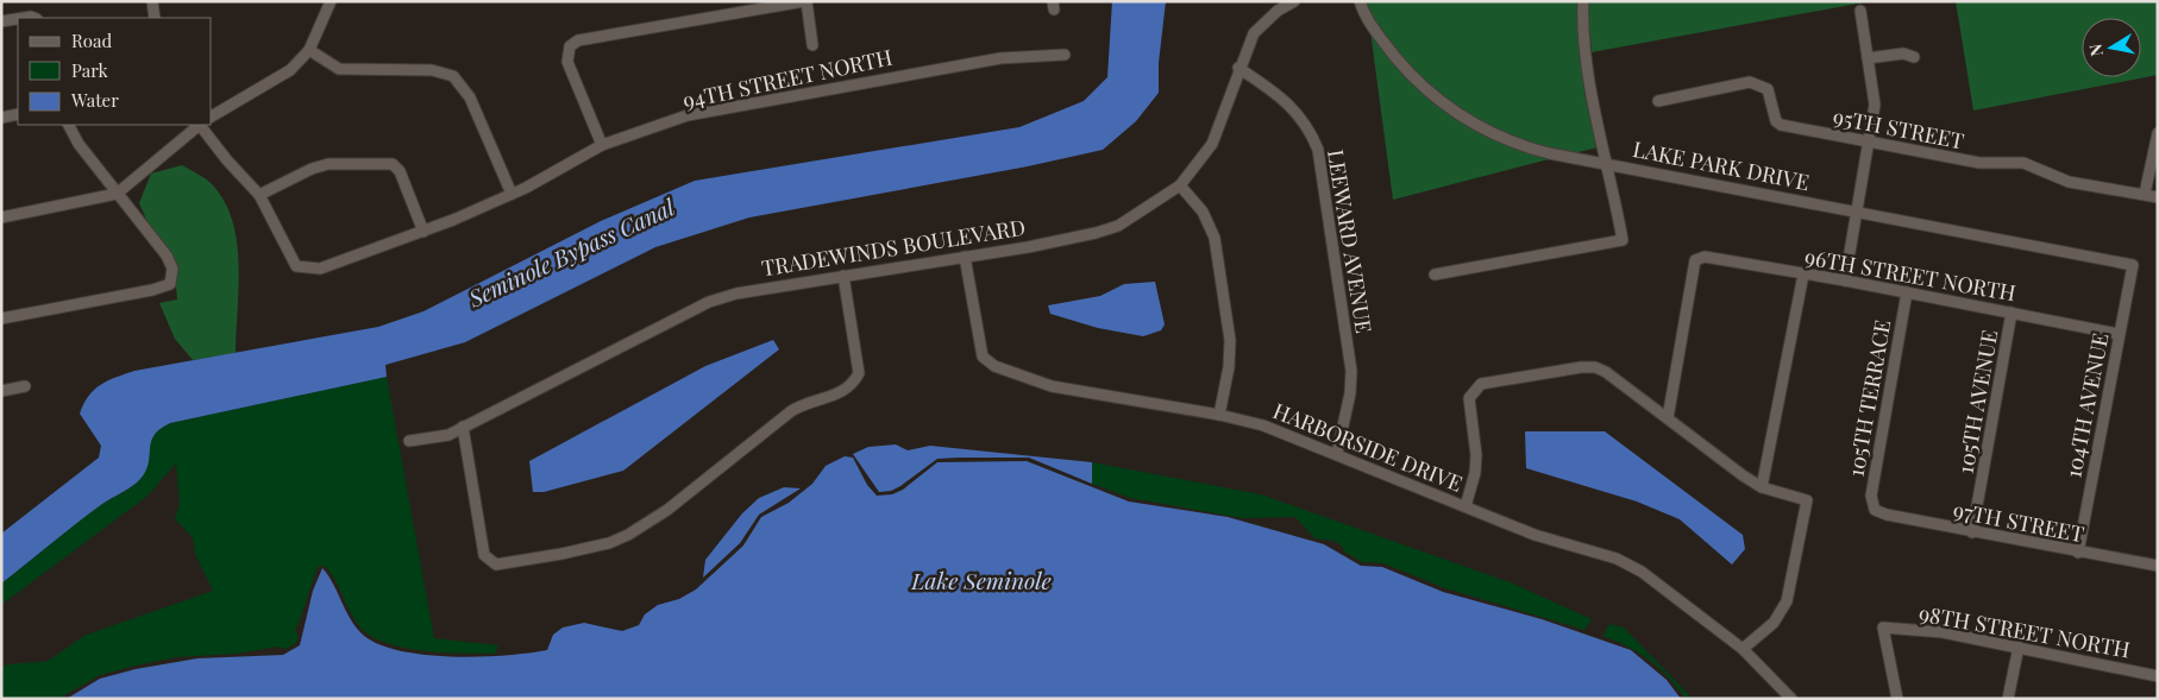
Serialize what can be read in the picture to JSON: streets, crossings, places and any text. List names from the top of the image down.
{
  "streets": {
    "street": [
      "94TH STREET NORTH",
      "95TH STREET",
      "LAKE PARK DRIVE",
      "LEEWARD AVENUE",
      "TRADEWINDS BOULEVARD",
      "96TH STREET NORTH",
      "105TH TERRACE",
      "105TH AVENUE",
      "104TH AVENUE",
      "HARBORSIDE DRIVE",
      "97TH STREET",
      "98TH STREET NORTH"
    ]
  },
  "crossings": [
    ["LAKE PARK DRIVE", "104TH AVENUE"],
    ["LEEWARD AVENUE", "TRADEWINDS BOULEVARD"],
    ["LEEWARD AVENUE", "HARBORSIDE DRIVE"],
    ["TRADEWINDS BOULEVARD", "HARBORSIDE DRIVE"],
    ["96TH STREET NORTH", "105TH TERRACE"],
    ["96TH STREET NORTH", "105TH AVENUE"],
    ["96TH STREET NORTH", "104TH AVENUE"],
    ["105TH TERRACE", "97TH STREET"],
    ["105TH AVENUE", "97TH STREET"],
    ["104TH AVENUE", "97TH STREET"]
  ],
  "water": ["Seminole Bypass Canal", "Lake Seminole"],
  "legend": ["Road", "Park", "Water"],
  "north": "left"
}
